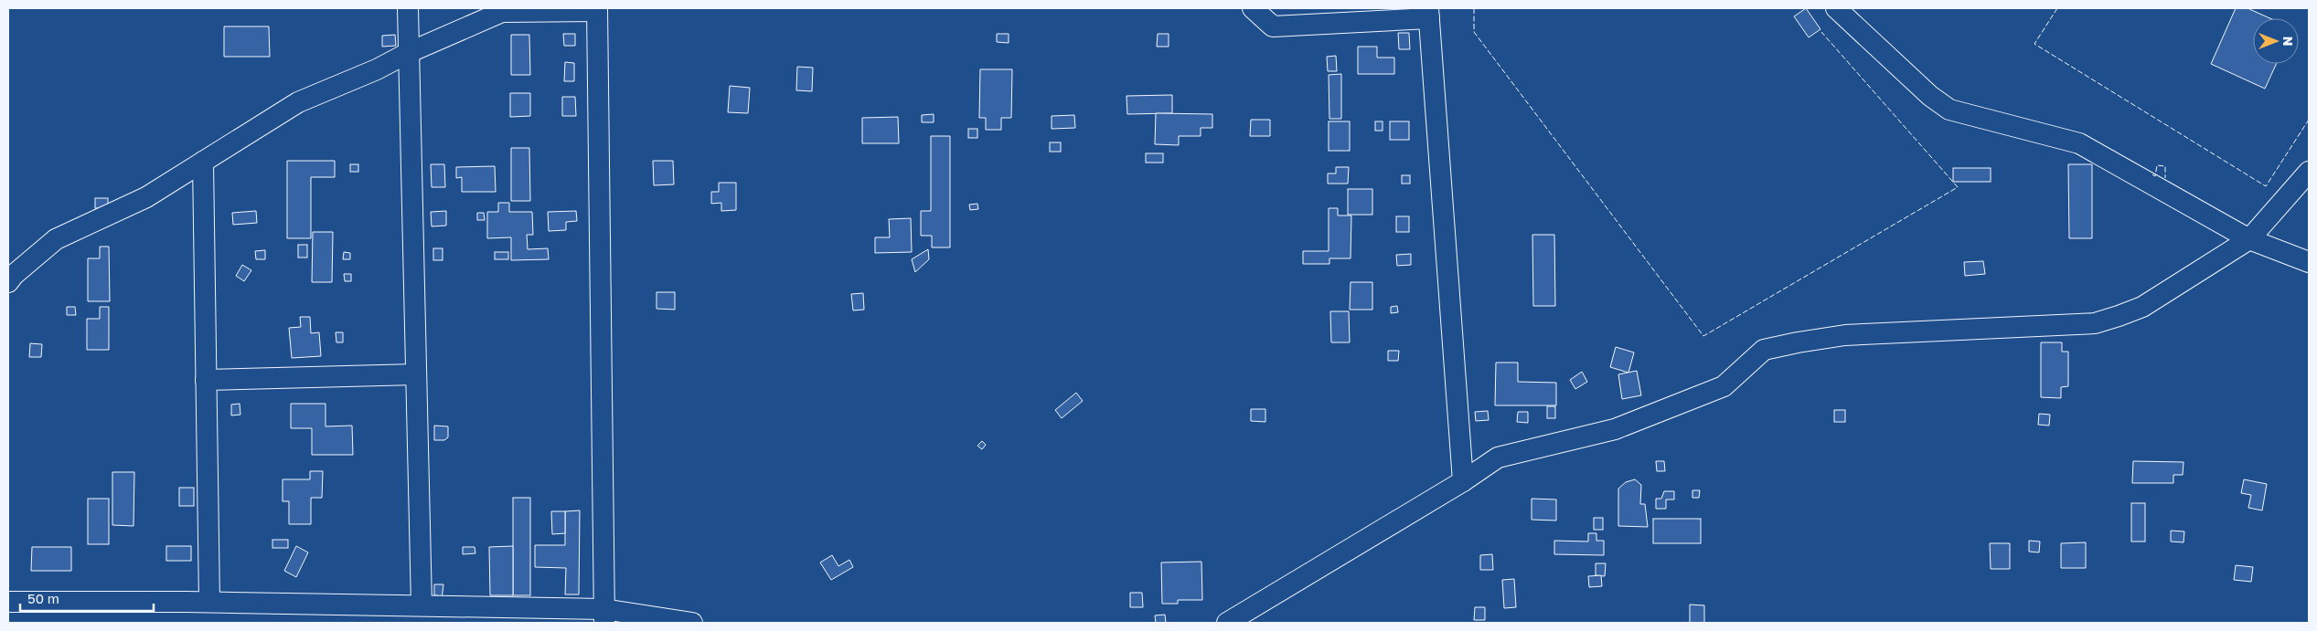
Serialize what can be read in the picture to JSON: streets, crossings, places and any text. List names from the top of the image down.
{
  "scale_bar": "50 m",
  "north": "right"
}
